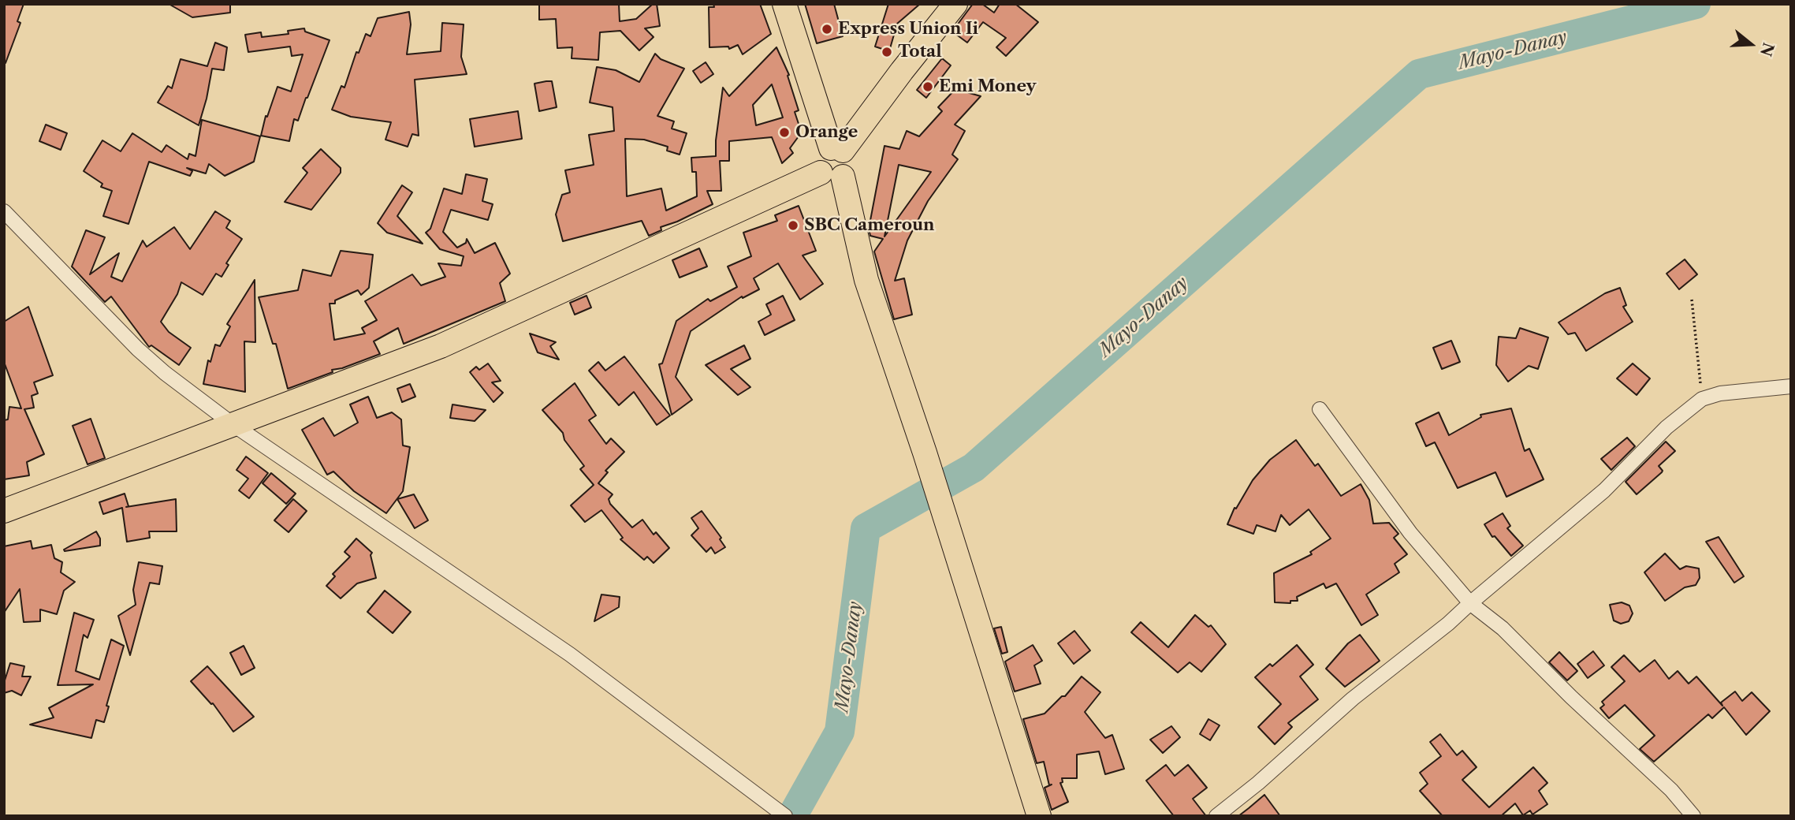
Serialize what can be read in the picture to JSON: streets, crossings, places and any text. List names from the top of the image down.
{
  "water": ["Mayo-Danay"],
  "places": [
    "Express Union Ii",
    "Total",
    "Emi Money",
    "Orange",
    "SBC Cameroun"
  ],
  "north": "right"
}
